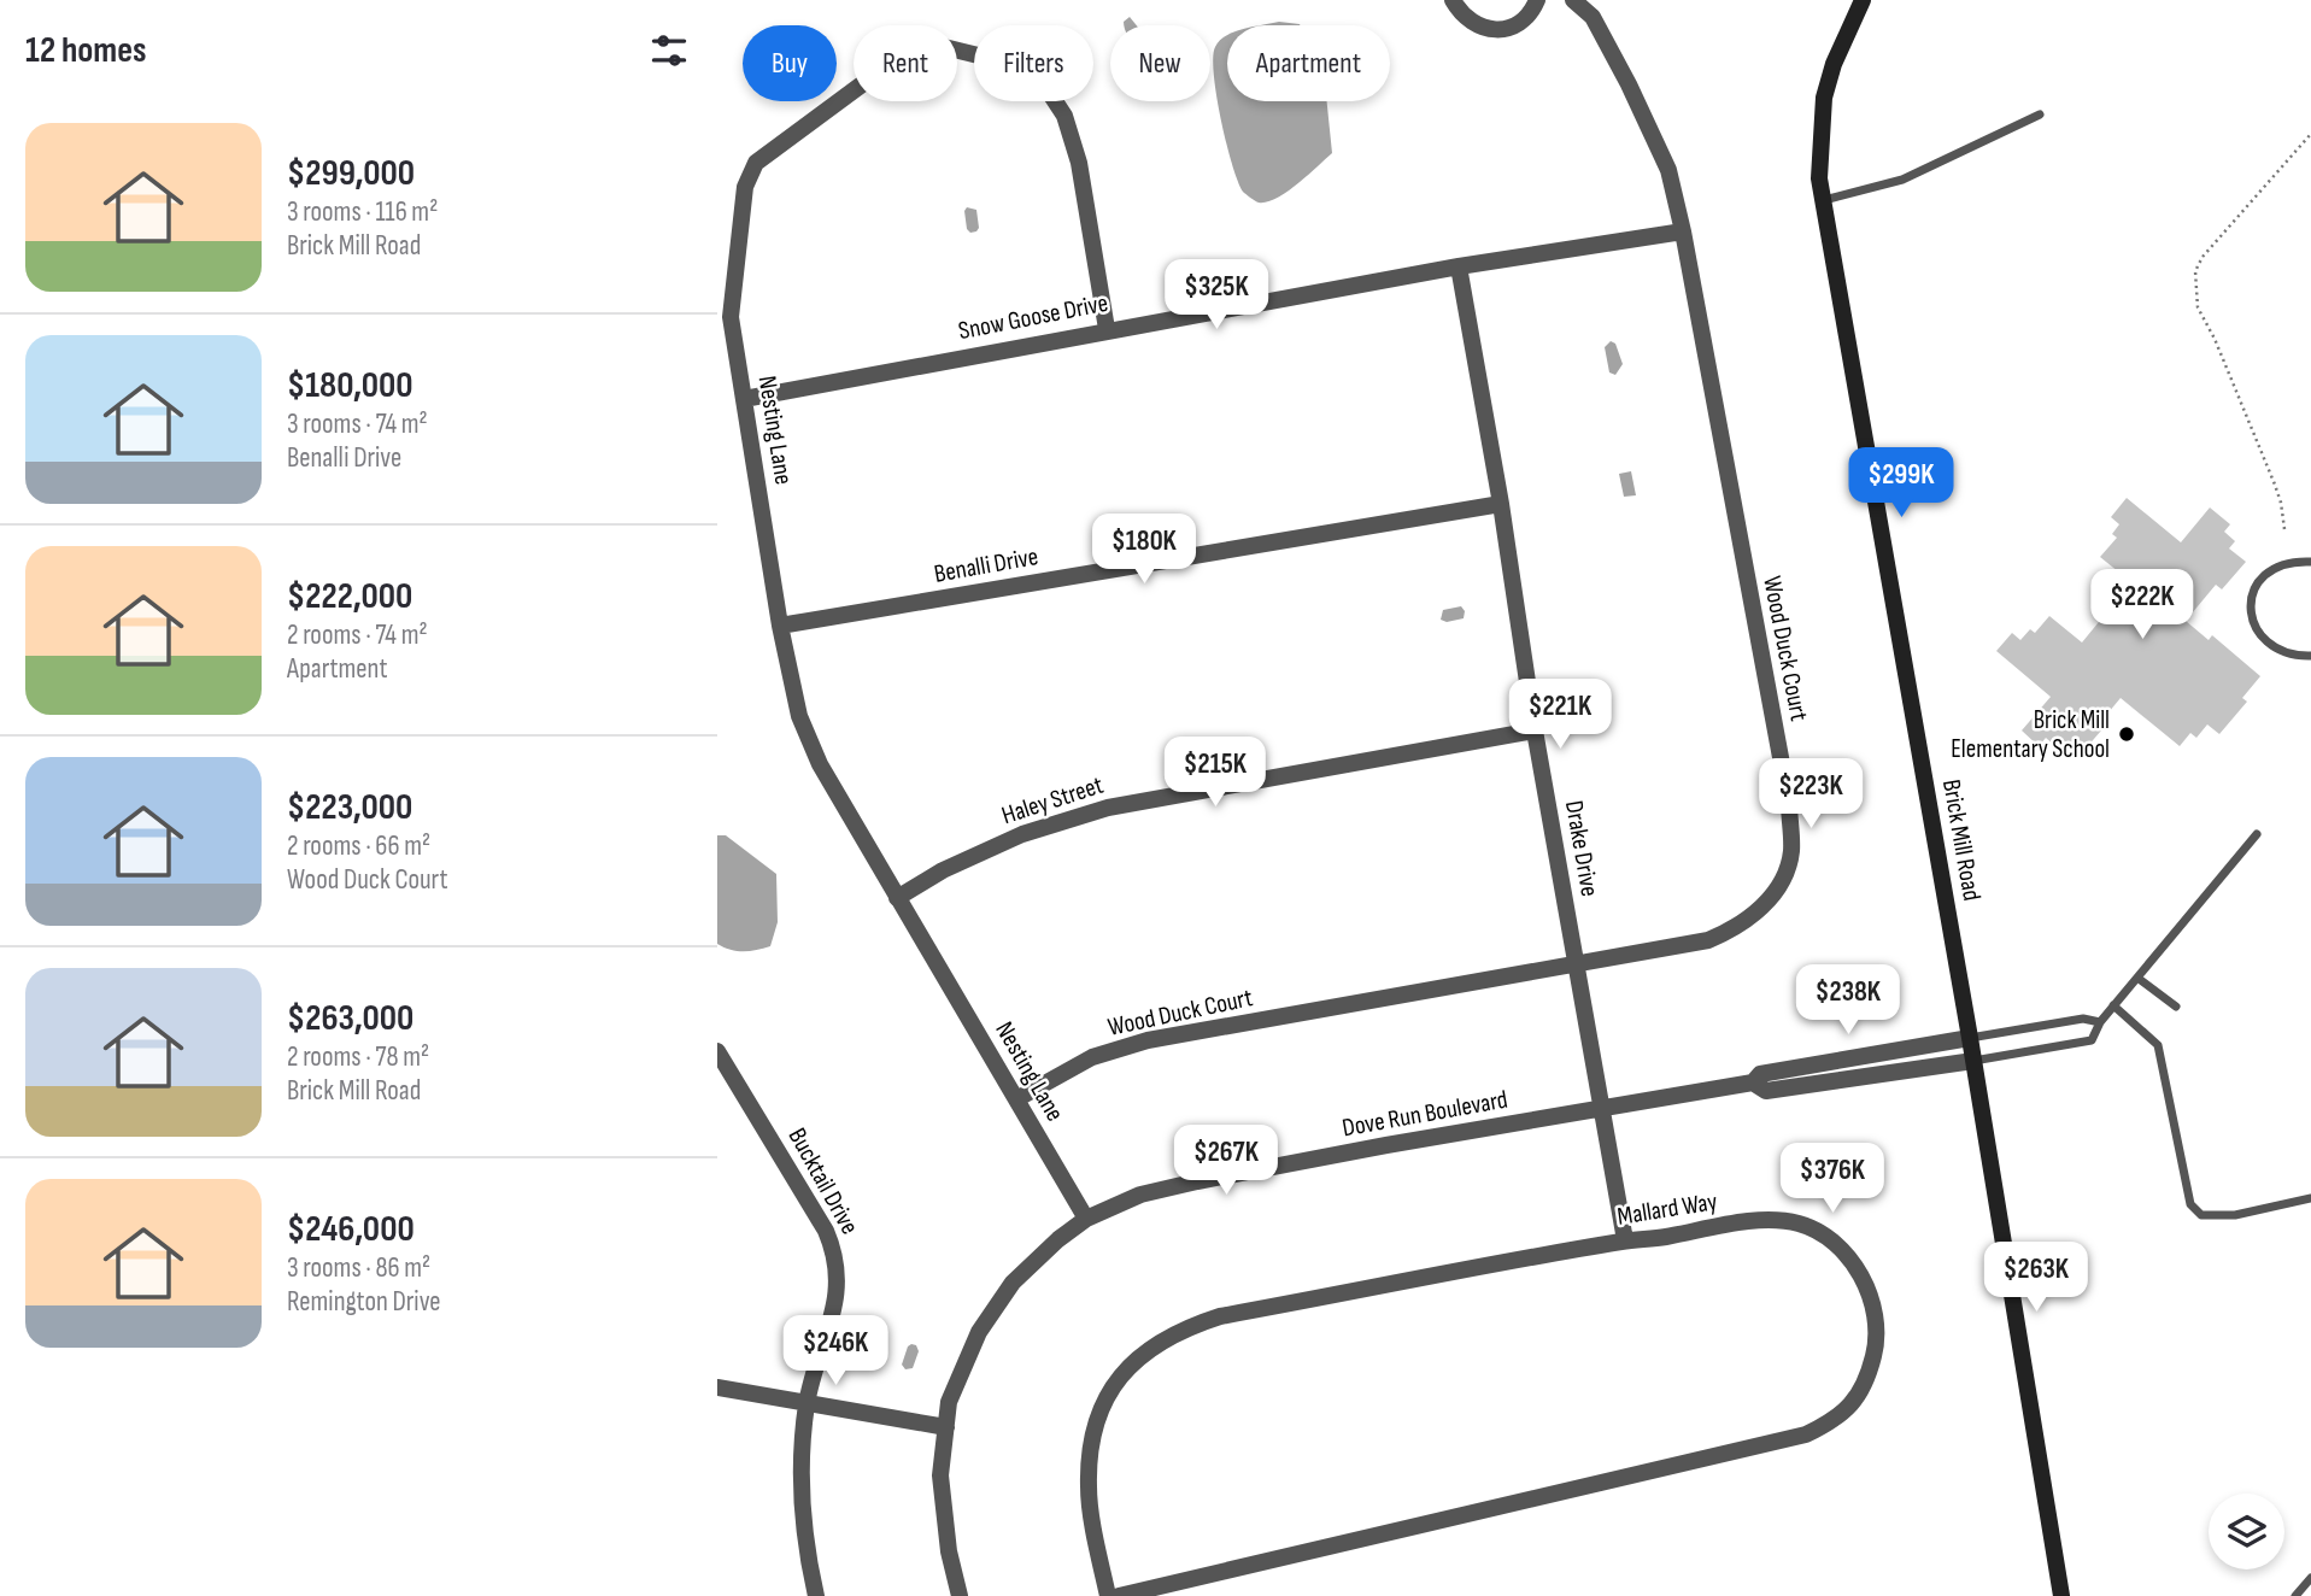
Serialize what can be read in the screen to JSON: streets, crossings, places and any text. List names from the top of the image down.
{
  "streets": {
    "street": [
      "Snow Goose Drive",
      "Nesting Lane",
      "Benalli Drive",
      "Wood Duck Court",
      "Haley Street",
      "Brick Mill Road",
      "Drake Drive",
      "Dove Run Boulevard",
      "Bucktail Drive",
      "Mallard Way"
    ]
  },
  "crossings": [
    ["Snow Goose Drive", "Nesting Lane"],
    ["Snow Goose Drive", "Wood Duck Court"],
    ["Snow Goose Drive", "Drake Drive"],
    ["Nesting Lane", "Benalli Drive"],
    ["Nesting Lane", "Wood Duck Court"],
    ["Nesting Lane", "Haley Street"],
    ["Nesting Lane", "Dove Run Boulevard"],
    ["Benalli Drive", "Drake Drive"],
    ["Wood Duck Court", "Drake Drive"],
    ["Haley Street", "Drake Drive"],
    ["Brick Mill Road", "Dove Run Boulevard"],
    ["Drake Drive", "Dove Run Boulevard"],
    ["Drake Drive", "Mallard Way"]
  ],
  "places": ["Brick Mill Elementary School"],
  "page": {
    "heading": "12 homes",
    "chip": [
      "Buy",
      "Rent",
      "Filters",
      "New",
      "Apartment"
    ],
    "list": [
      {
        "name": "$299,000",
        "note": "3 rooms · 116 m² · Brick Mill Road"
      },
      {
        "name": "$180,000",
        "note": "3 rooms · 74 m² · Benalli Drive"
      },
      {
        "name": "$222,000",
        "note": "2 rooms · 74 m² · Apartment"
      },
      {
        "name": "$223,000",
        "note": "2 rooms · 66 m² · Wood Duck Court"
      },
      {
        "name": "$263,000",
        "note": "2 rooms · 78 m² · Brick Mill Road"
      },
      {
        "name": "$246,000",
        "note": "3 rooms · 86 m² · Remington Drive"
      }
    ],
    "price": [
      "$325K",
      "$299K",
      "$180K",
      "$222K",
      "$221K",
      "$215K",
      "$223K",
      "$238K",
      "$267K",
      "$376K",
      "$263K",
      "$246K"
    ]
  }
}
